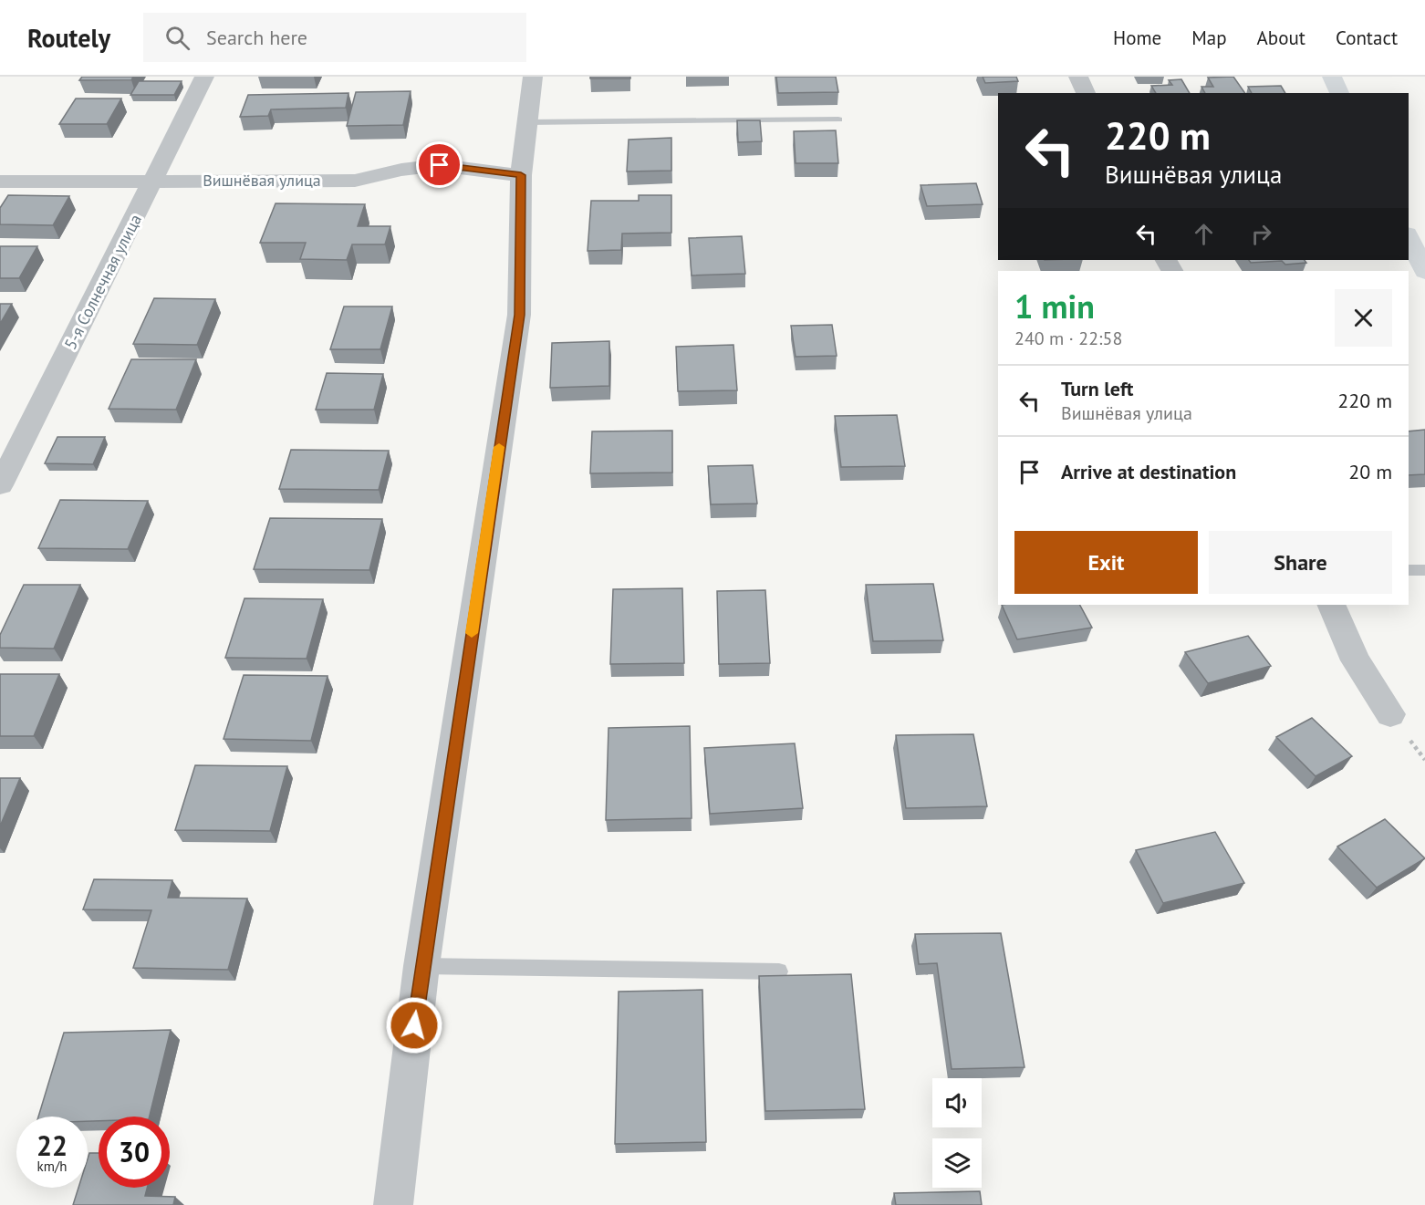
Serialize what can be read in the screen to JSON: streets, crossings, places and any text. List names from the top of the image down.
{
  "streets": {
    "street": ["Вишнёвая улица", "5-я Солнечная улица"]
  },
  "crossings": [
    ["Вишнёвая улица", "5-я Солнечная улица"]
  ],
  "page": {
    "header": "Routely",
    "search": "Search here",
    "nav": [
      "Home",
      "Map",
      "About",
      "Contact"
    ],
    "turn": ["220 m", "Вишнёвая улица"],
    "heading": ["1 min", "240 m · 22:58"],
    "list": [
      {
        "name": "Turn left",
        "note": "Вишнёвая улица",
        "value": "220 m"
      },
      {
        "name": "Arrive at destination",
        "value": "20 m"
      }
    ],
    "buttons": ["Exit", "Share"],
    "speed": "22 km/h",
    "limit": "30"
  }
}
